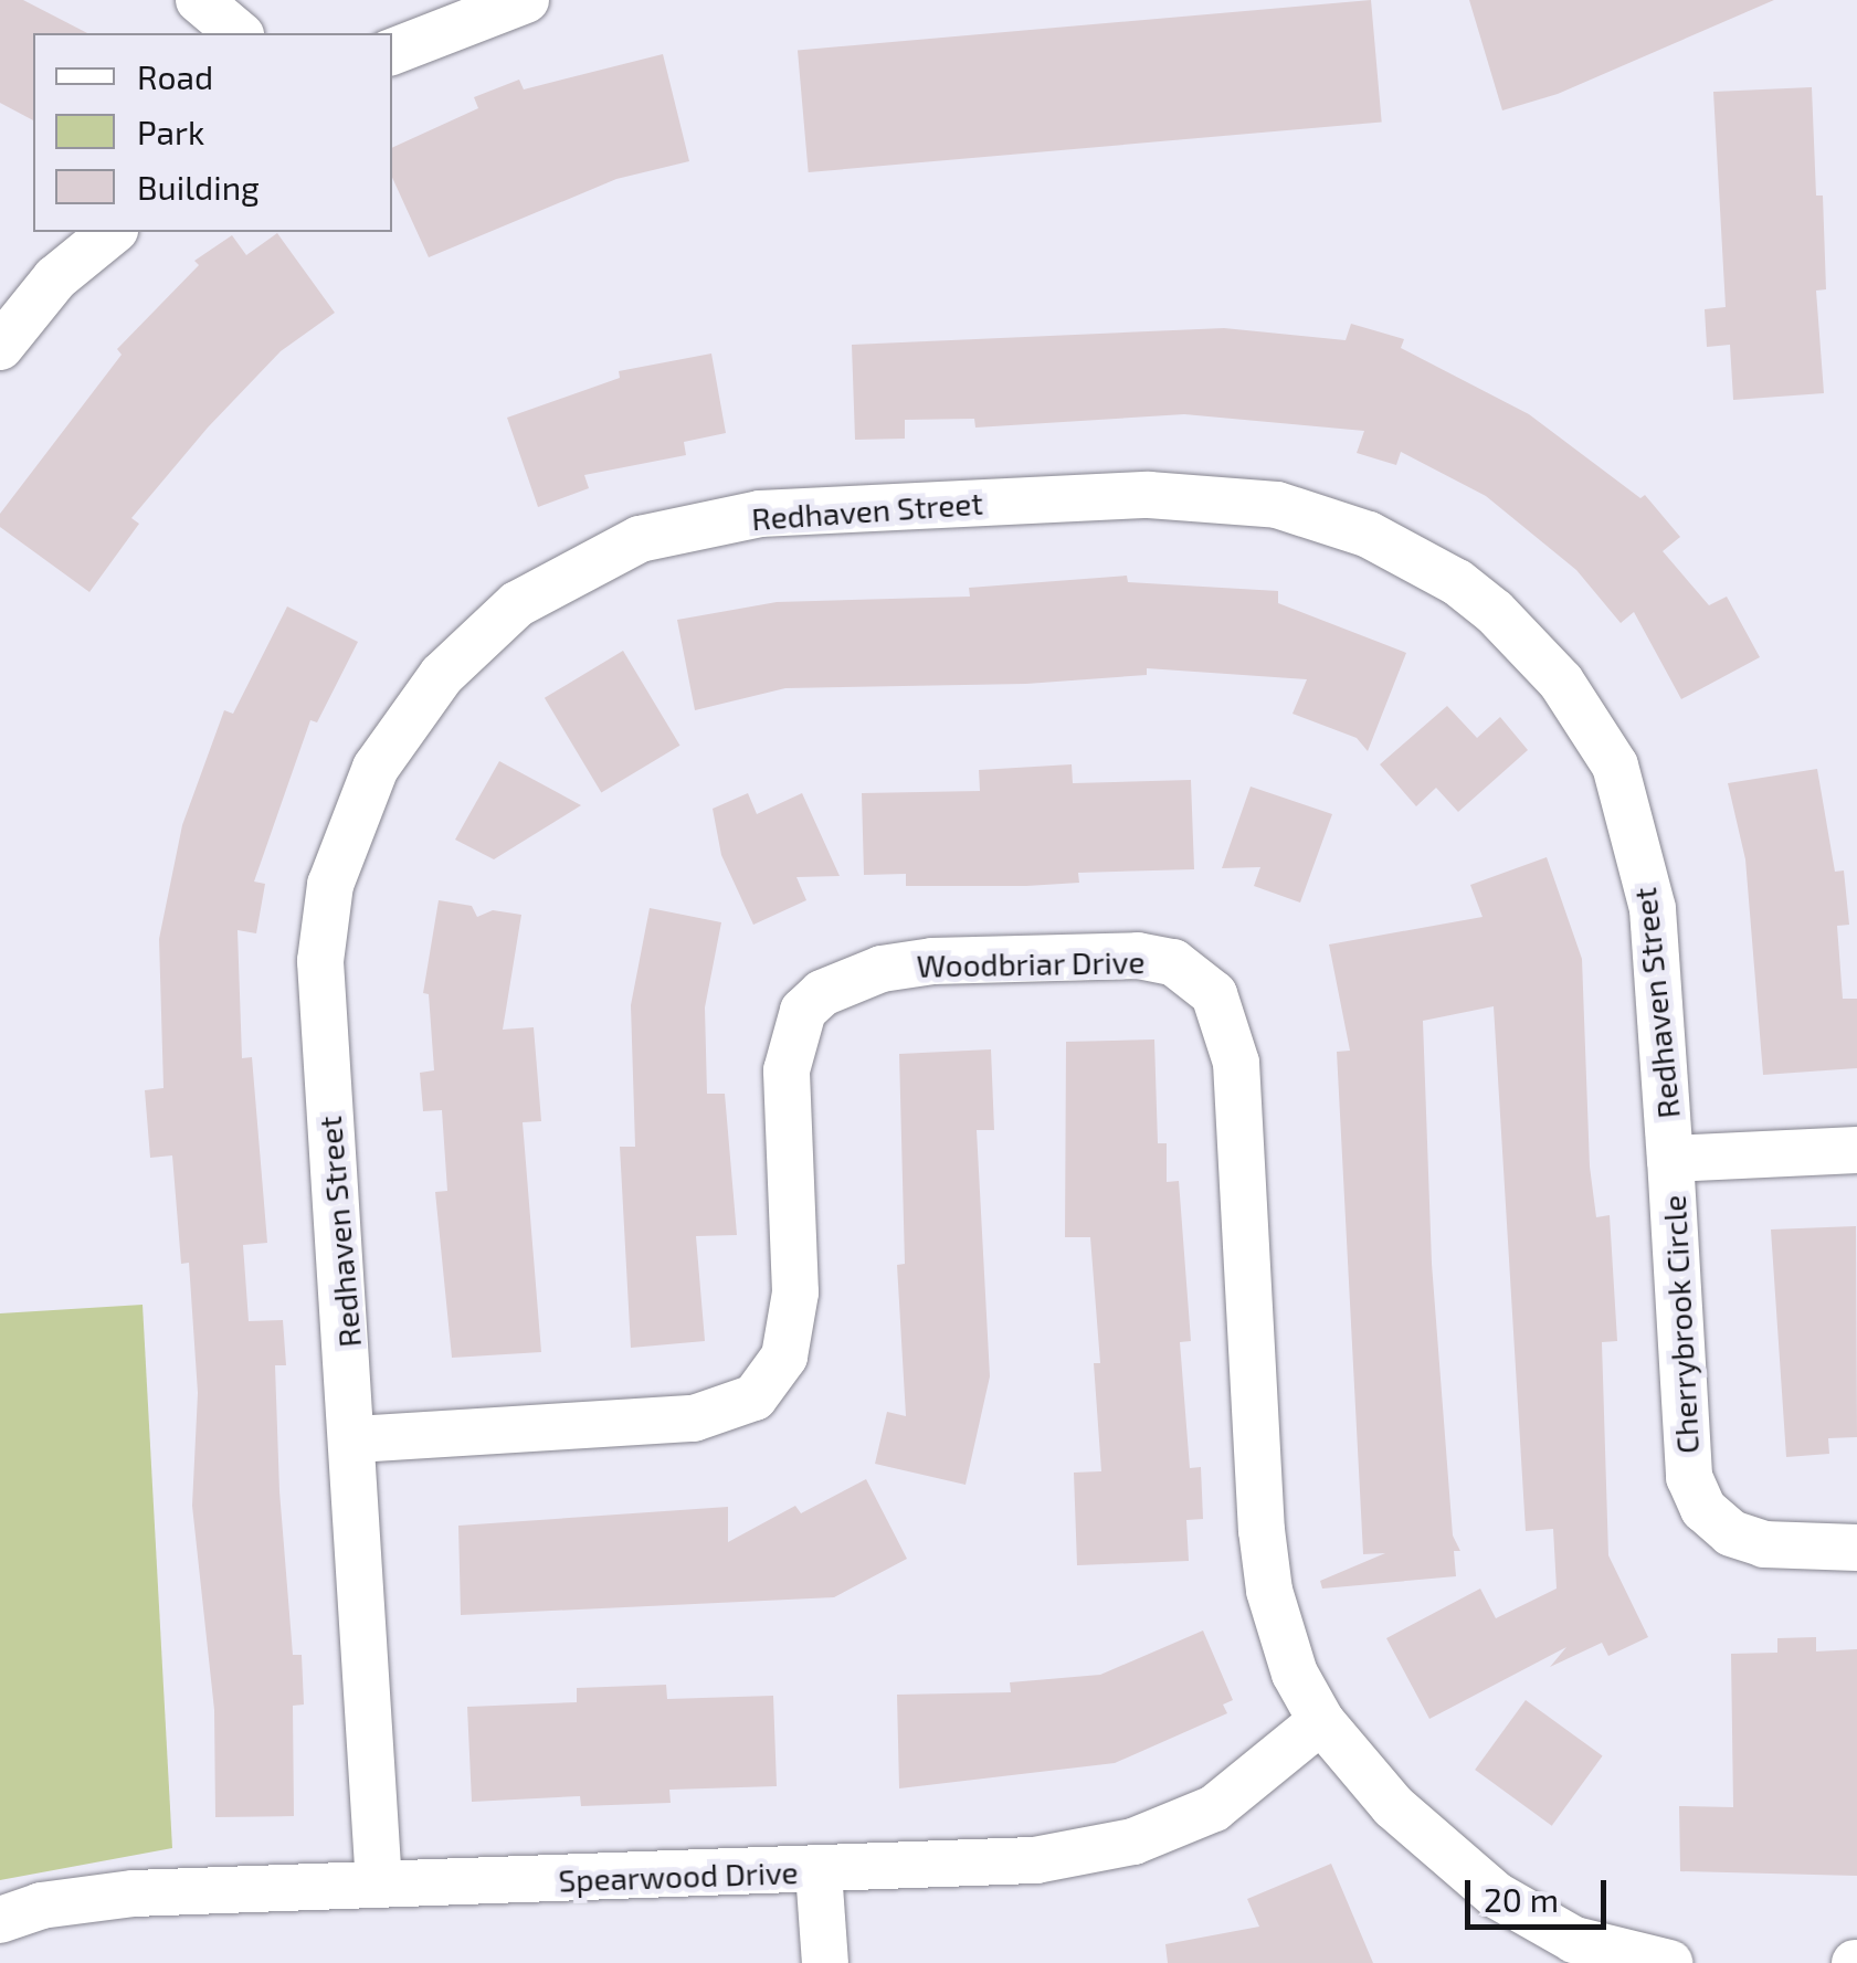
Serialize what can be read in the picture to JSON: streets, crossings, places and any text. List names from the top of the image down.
{
  "streets": {
    "street": [
      "Redhaven Street",
      "Woodbriar Drive",
      "Cherrybrook Circle",
      "Spearwood Drive"
    ]
  },
  "crossings": [
    ["Redhaven Street", "Woodbriar Drive"],
    ["Redhaven Street", "Cherrybrook Circle"],
    ["Redhaven Street", "Spearwood Drive"],
    ["Woodbriar Drive", "Spearwood Drive"]
  ],
  "legend": ["Road", "Park", "Building"],
  "scale_bar": "20 m"
}
